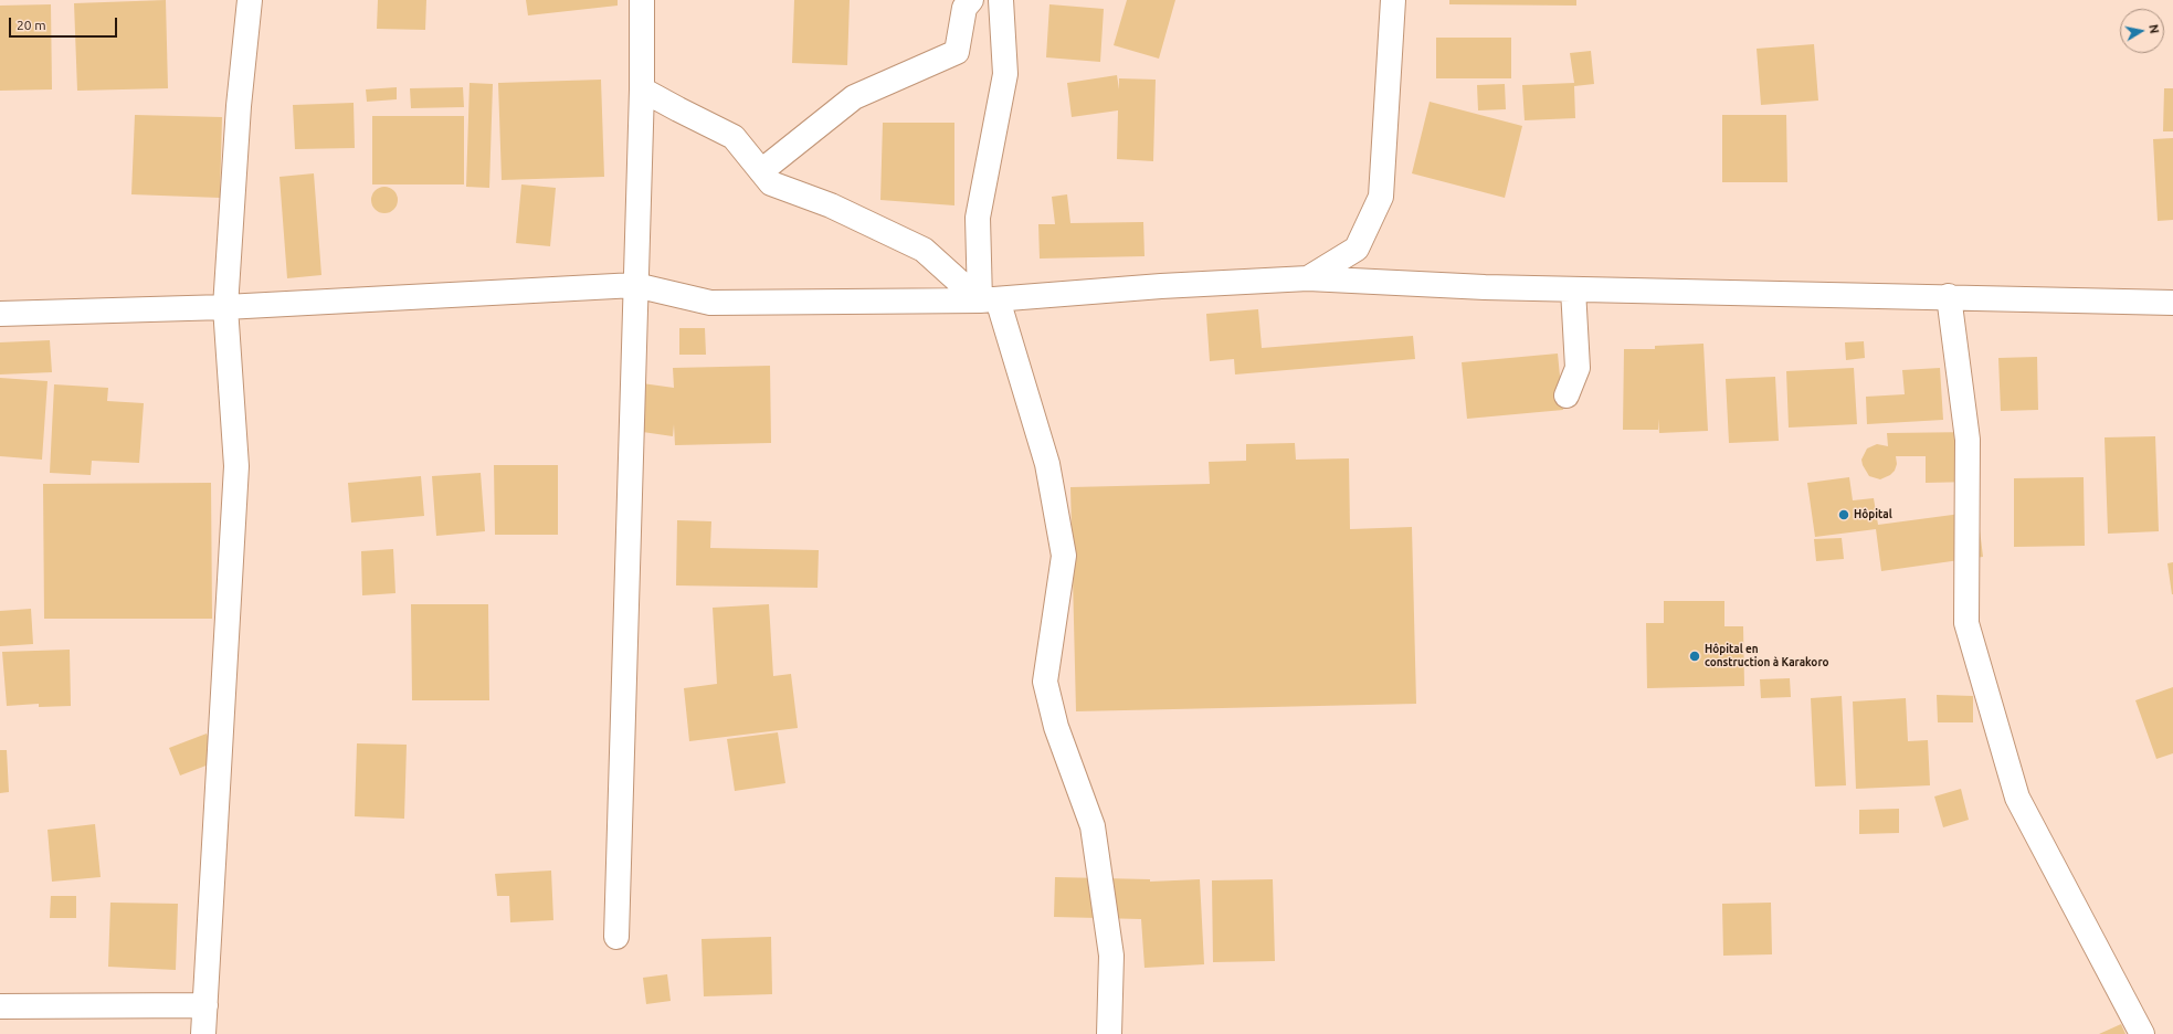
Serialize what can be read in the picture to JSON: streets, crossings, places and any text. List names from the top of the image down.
{
  "places": ["Hôpital", "Hôpital en construction à Karakoro"],
  "scale_bar": "20 m",
  "north": "right"
}
